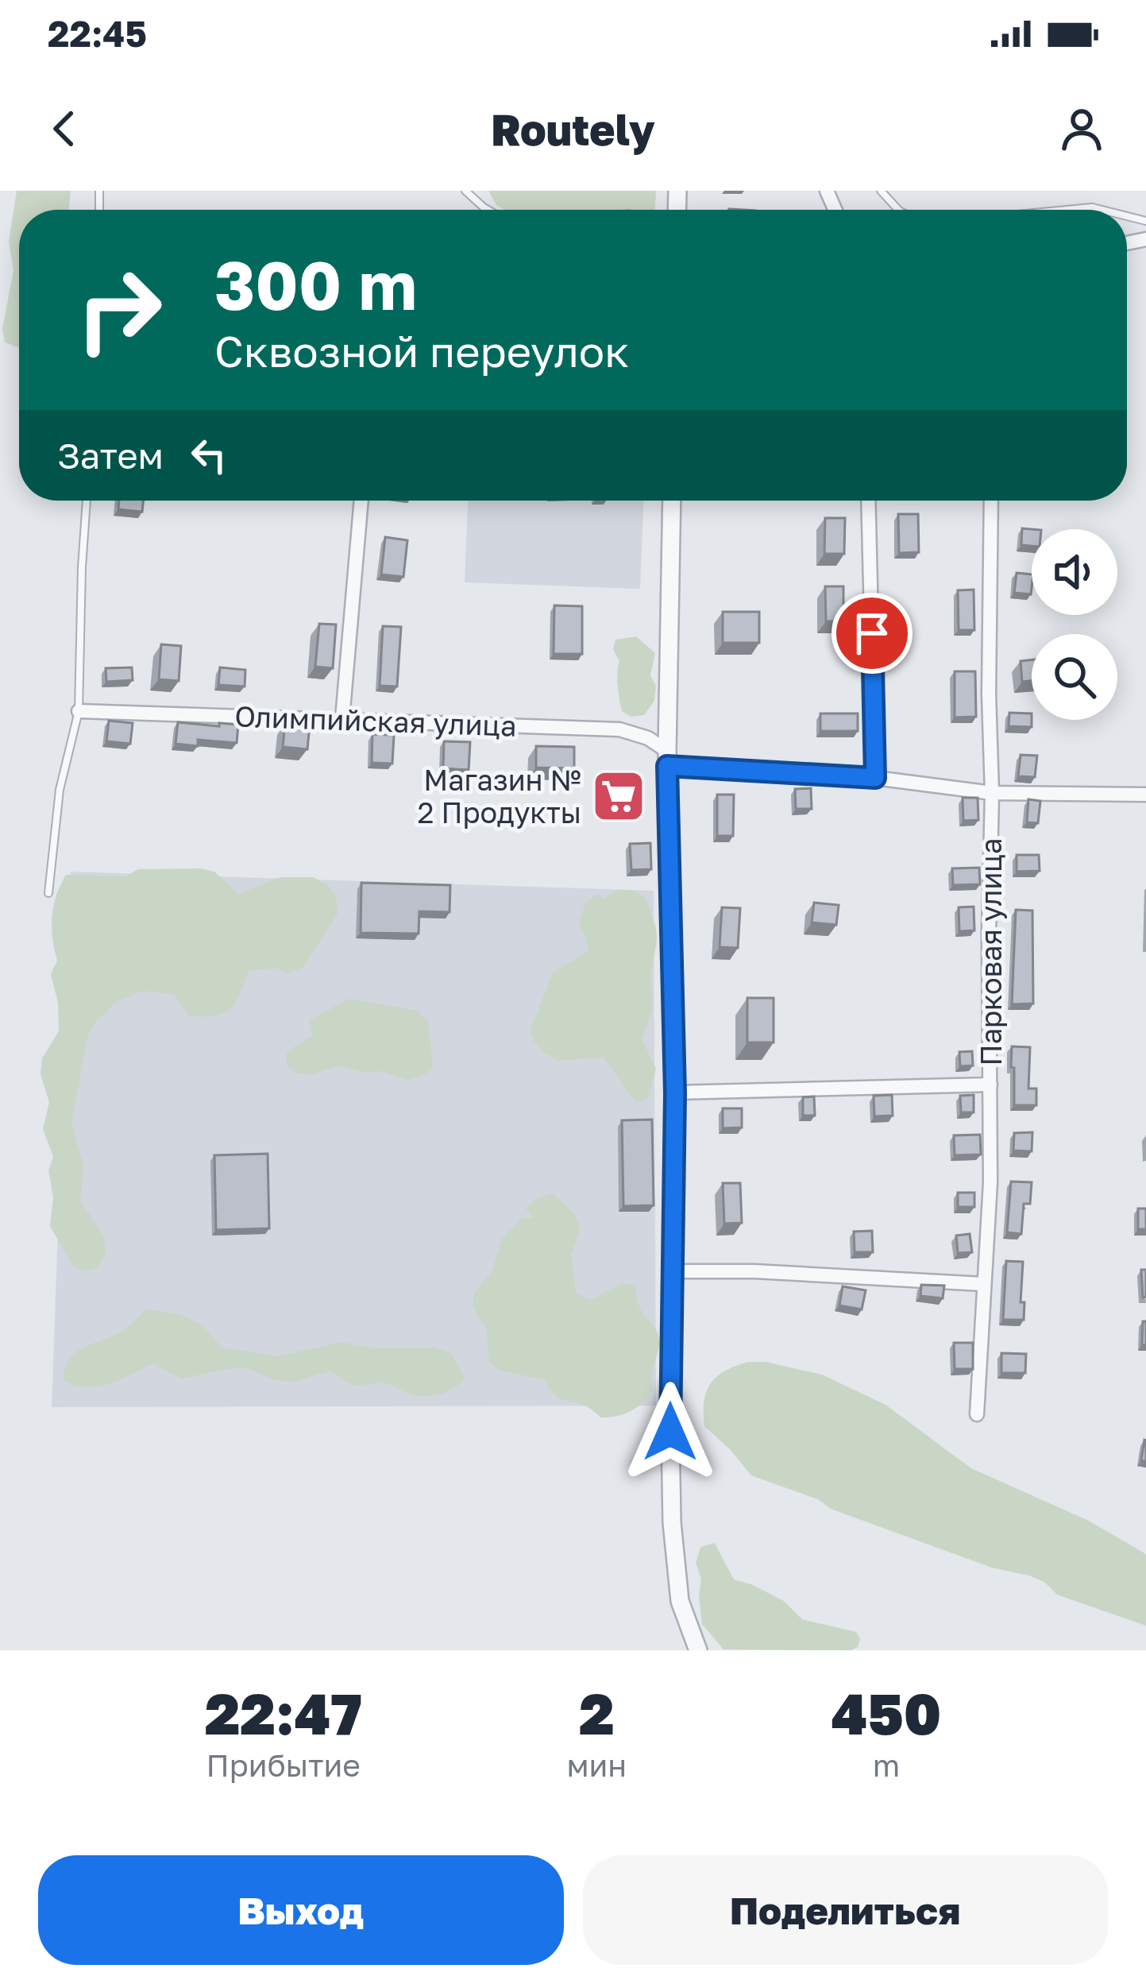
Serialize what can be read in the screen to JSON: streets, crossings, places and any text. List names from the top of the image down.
{
  "streets": {
    "street": ["Олимпийская улица", "Парковая улица"]
  },
  "places": {
    "supermarket": ["Магазин № 2 Продукты"]
  },
  "page": {
    "status": "22:45",
    "header": "Routely",
    "turn": ["300 m", "Сквозной переулок"],
    "then": "Затем",
    "eta": [
      "22:47",
      "Прибытие",
      "2",
      "мин",
      "450",
      "m"
    ],
    "buttons": ["Выход", "Поделиться"]
  }
}
